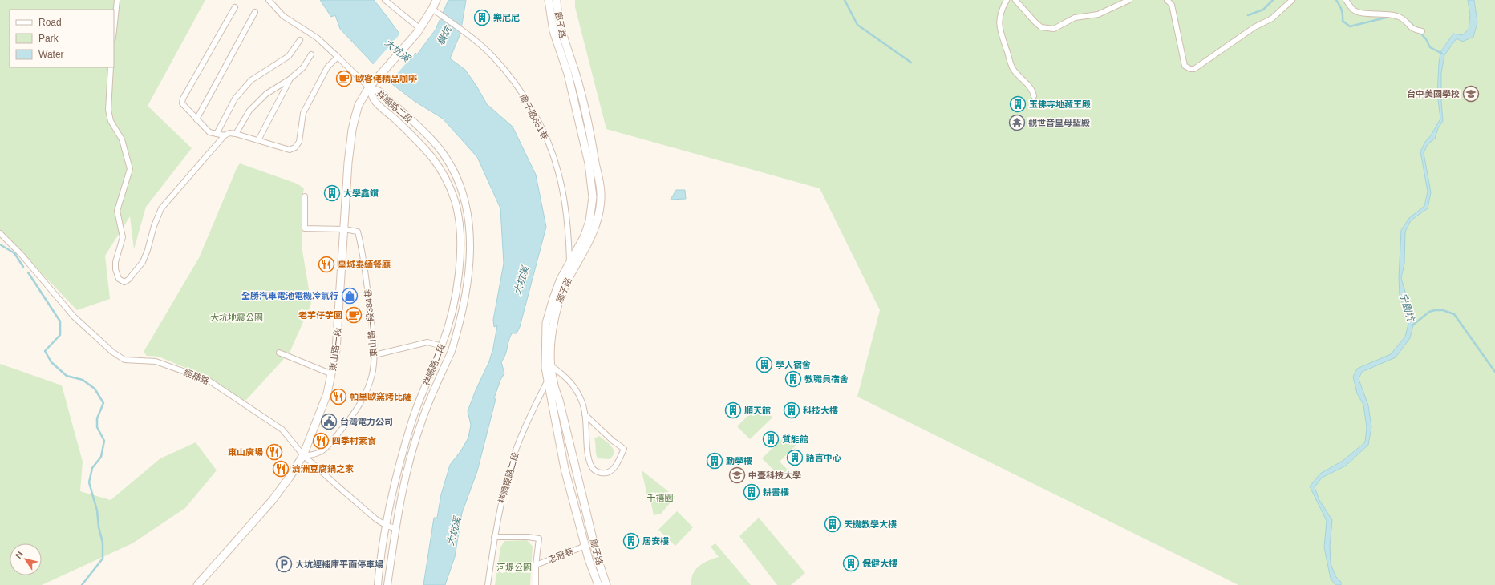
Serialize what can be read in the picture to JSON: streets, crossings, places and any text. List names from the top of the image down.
{
  "streets": {
    "main road": ["廍子路", "東山路一段"],
    "street": [
      "祥順路二段",
      "廍子路651巷",
      "東山路一段384巷",
      "經補路",
      "祥順東路二段",
      "忠冠巷"
    ]
  },
  "crossings": [
    ["廍子路", "廍子路651巷"],
    ["廍子路", "祥順東路二段"],
    ["廍子路", "忠冠巷"],
    ["祥順路二段", "東山路一段"],
    ["祥順路二段", "經補路"],
    ["廍子路651巷", "東山路一段"],
    ["東山路一段384巷", "東山路一段"],
    ["東山路一段384巷", "經補路"],
    ["東山路一段", "經補路"]
  ],
  "water": ["橫坑", "大坑溪", "宁園坑"],
  "parks": ["大坑地震公園", "千禧園", "河堤公園"],
  "places": {
    "building": [
      "樂尼尼",
      "玉佛寺地藏王殿",
      "大學鑫鑽",
      "學人宿舍",
      "教職員宿舍",
      "順天館",
      "科技大樓",
      "質能館",
      "語言中心",
      "勤學樓",
      "耕書樓",
      "天機教學大樓",
      "居安樓",
      "保健大樓"
    ],
    "cafe": ["歐客佬精品咖啡", "老芋仔芋園"],
    "school or university": ["台中美國學校", "中臺科技大學"],
    "temple": ["觀世音皇母聖殿"],
    "restaurant": [
      "皇城泰緬餐廳",
      "帕里歐窯烤比薩",
      "四季村素食",
      "東山廣場",
      "濟洲豆腐鍋之家"
    ],
    "shop": ["全勝汽車電池電機冷氣行"],
    "public building": ["台灣電力公司"],
    "parking": ["大坑經補庫平面停車場"]
  },
  "legend": ["Road", "Park", "Water"],
  "north": "top left"
}
